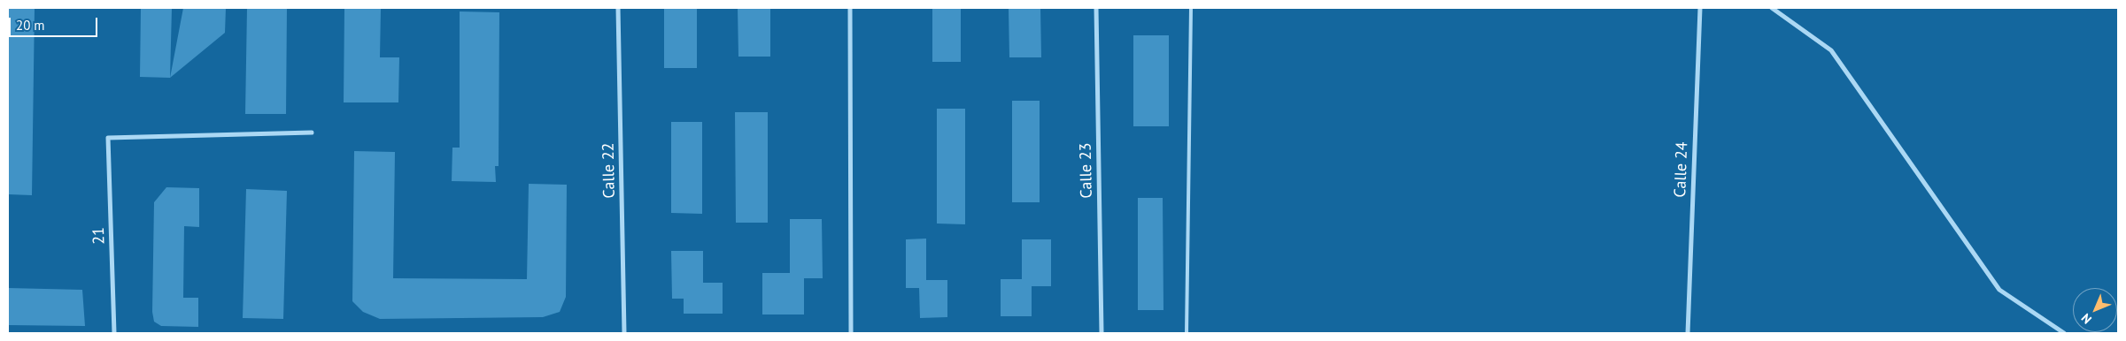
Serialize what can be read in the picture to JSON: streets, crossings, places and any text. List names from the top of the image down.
{
  "streets": {
    "street": [
      "Calle 24",
      "Calle 22",
      "Calle 23",
      "21"
    ]
  },
  "scale_bar": "20 m",
  "north": "bottom left"
}
